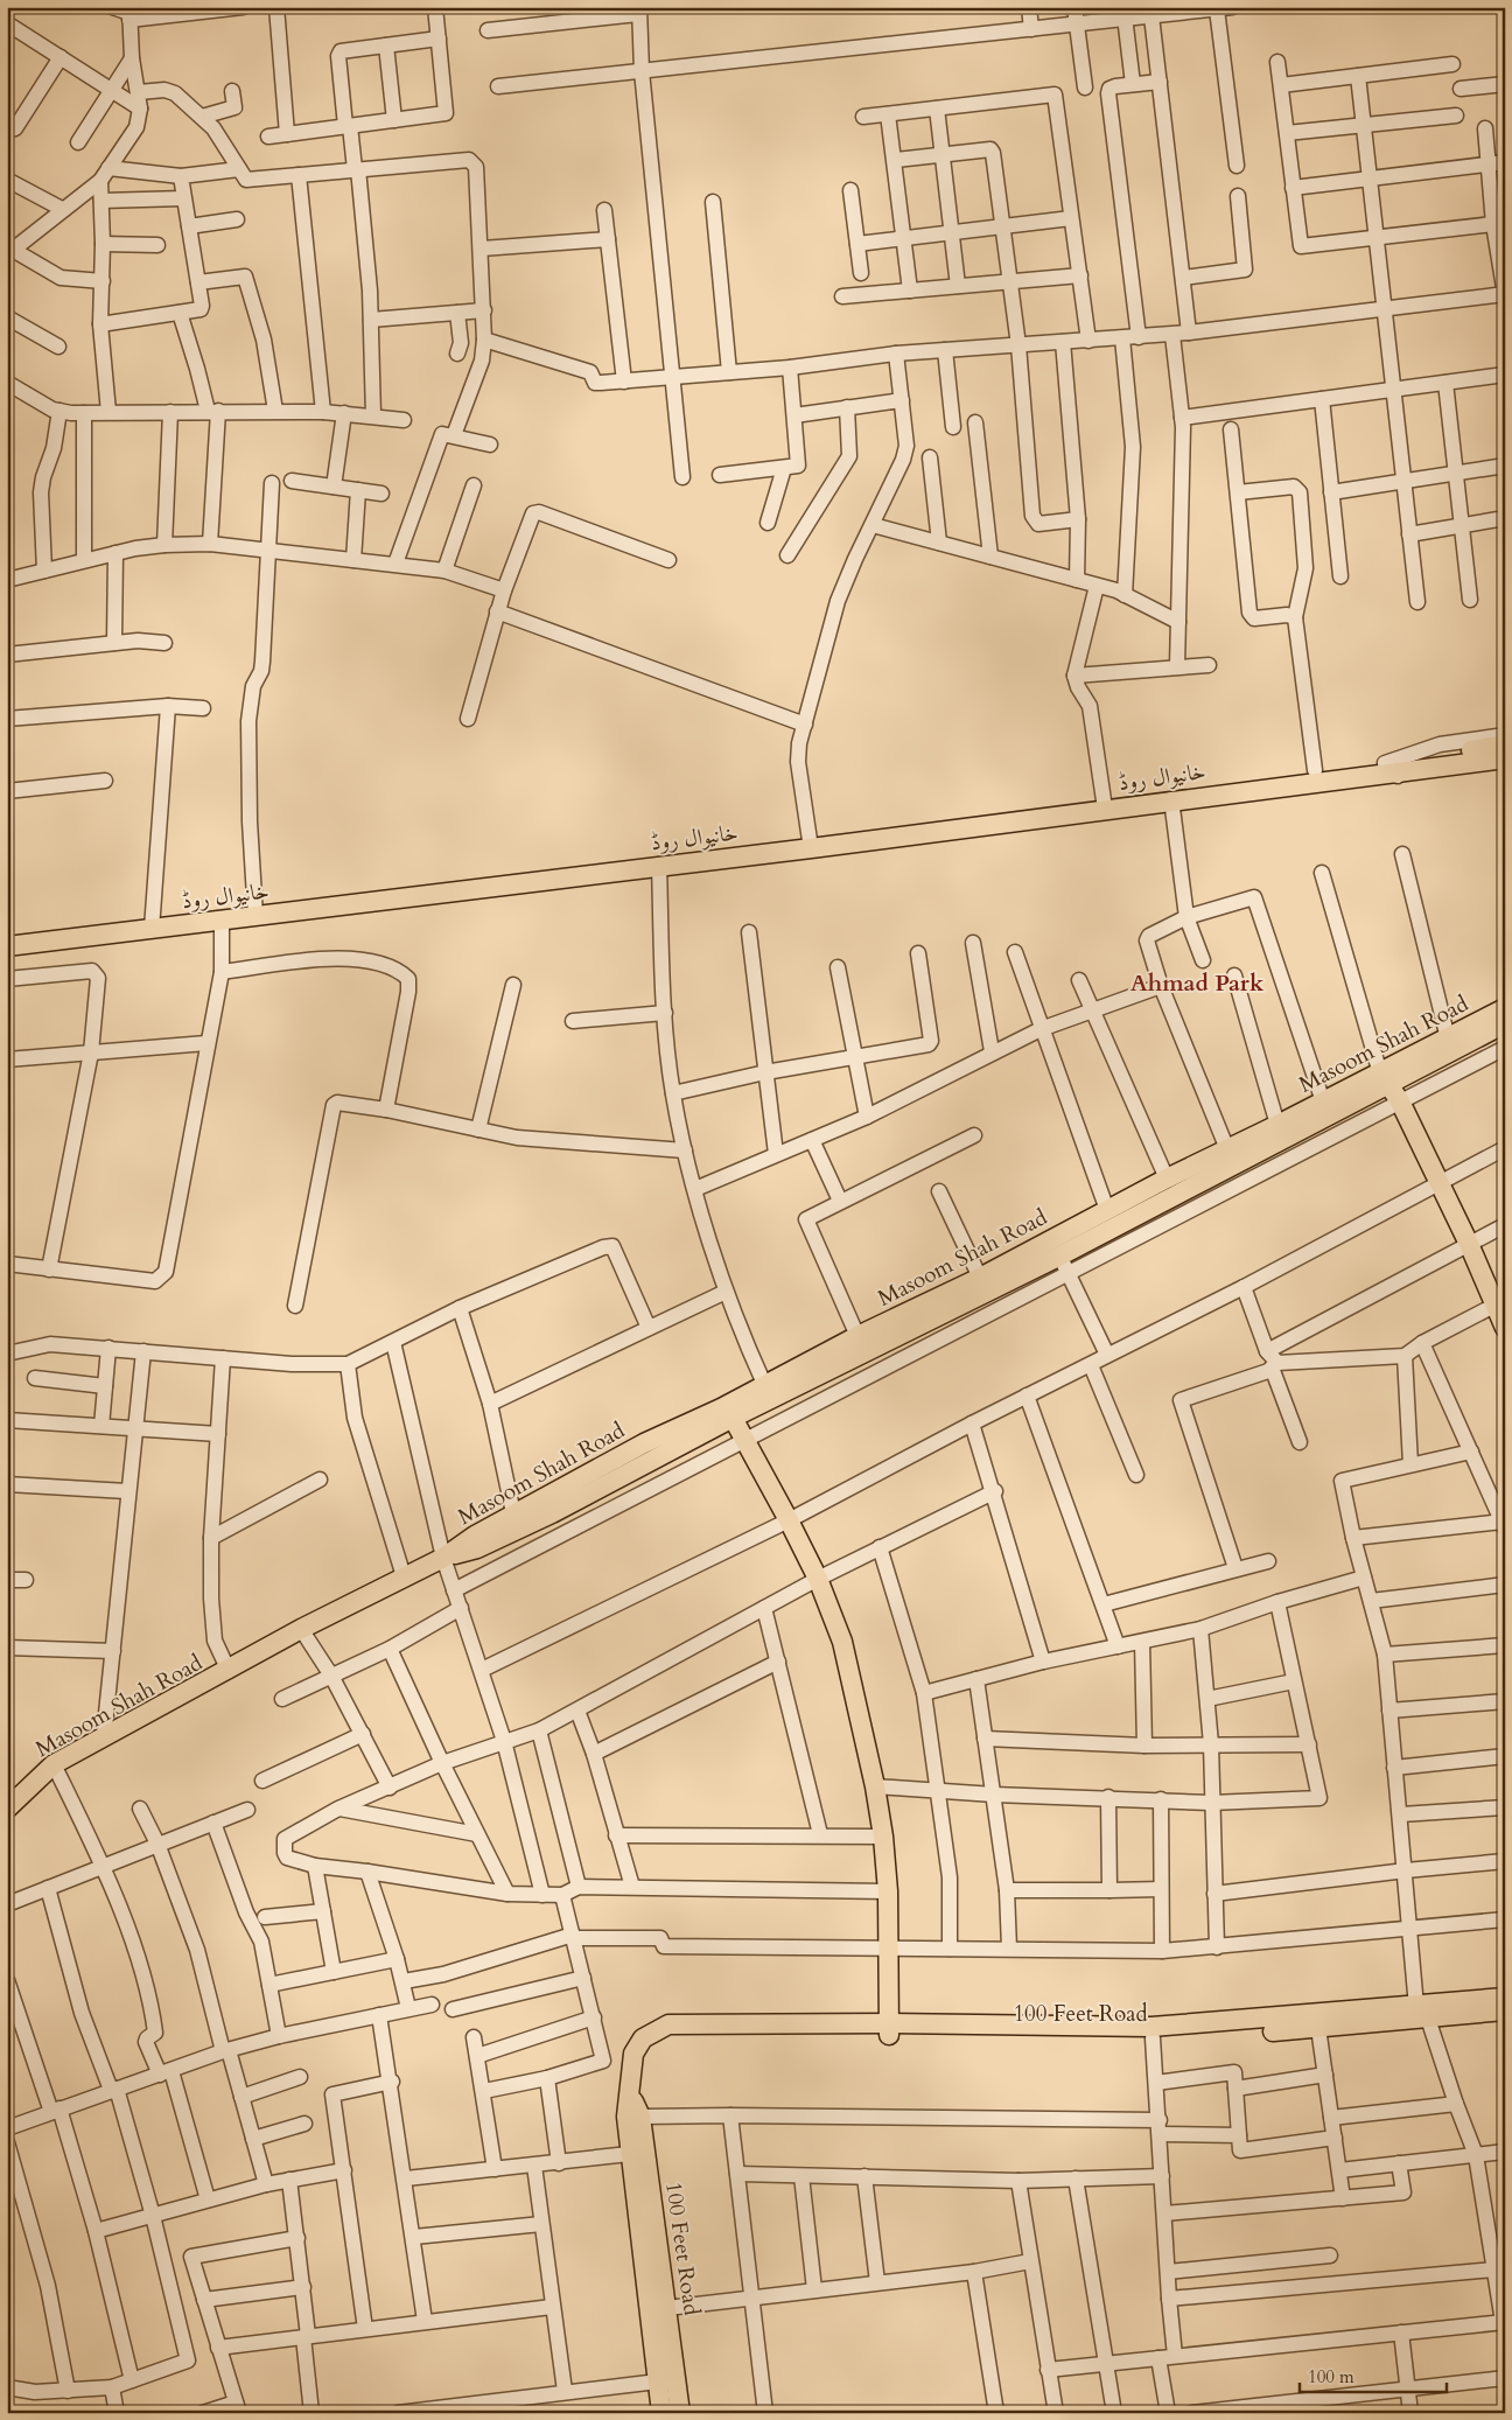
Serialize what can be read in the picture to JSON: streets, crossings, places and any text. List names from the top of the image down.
{
  "streets": {
    "main road": ["خانیوال روڈ", "Masoom Shah Road", "100 Feet Road"]
  },
  "districts": ["Ahmad Park"],
  "scale_bar": "100 m"
}
